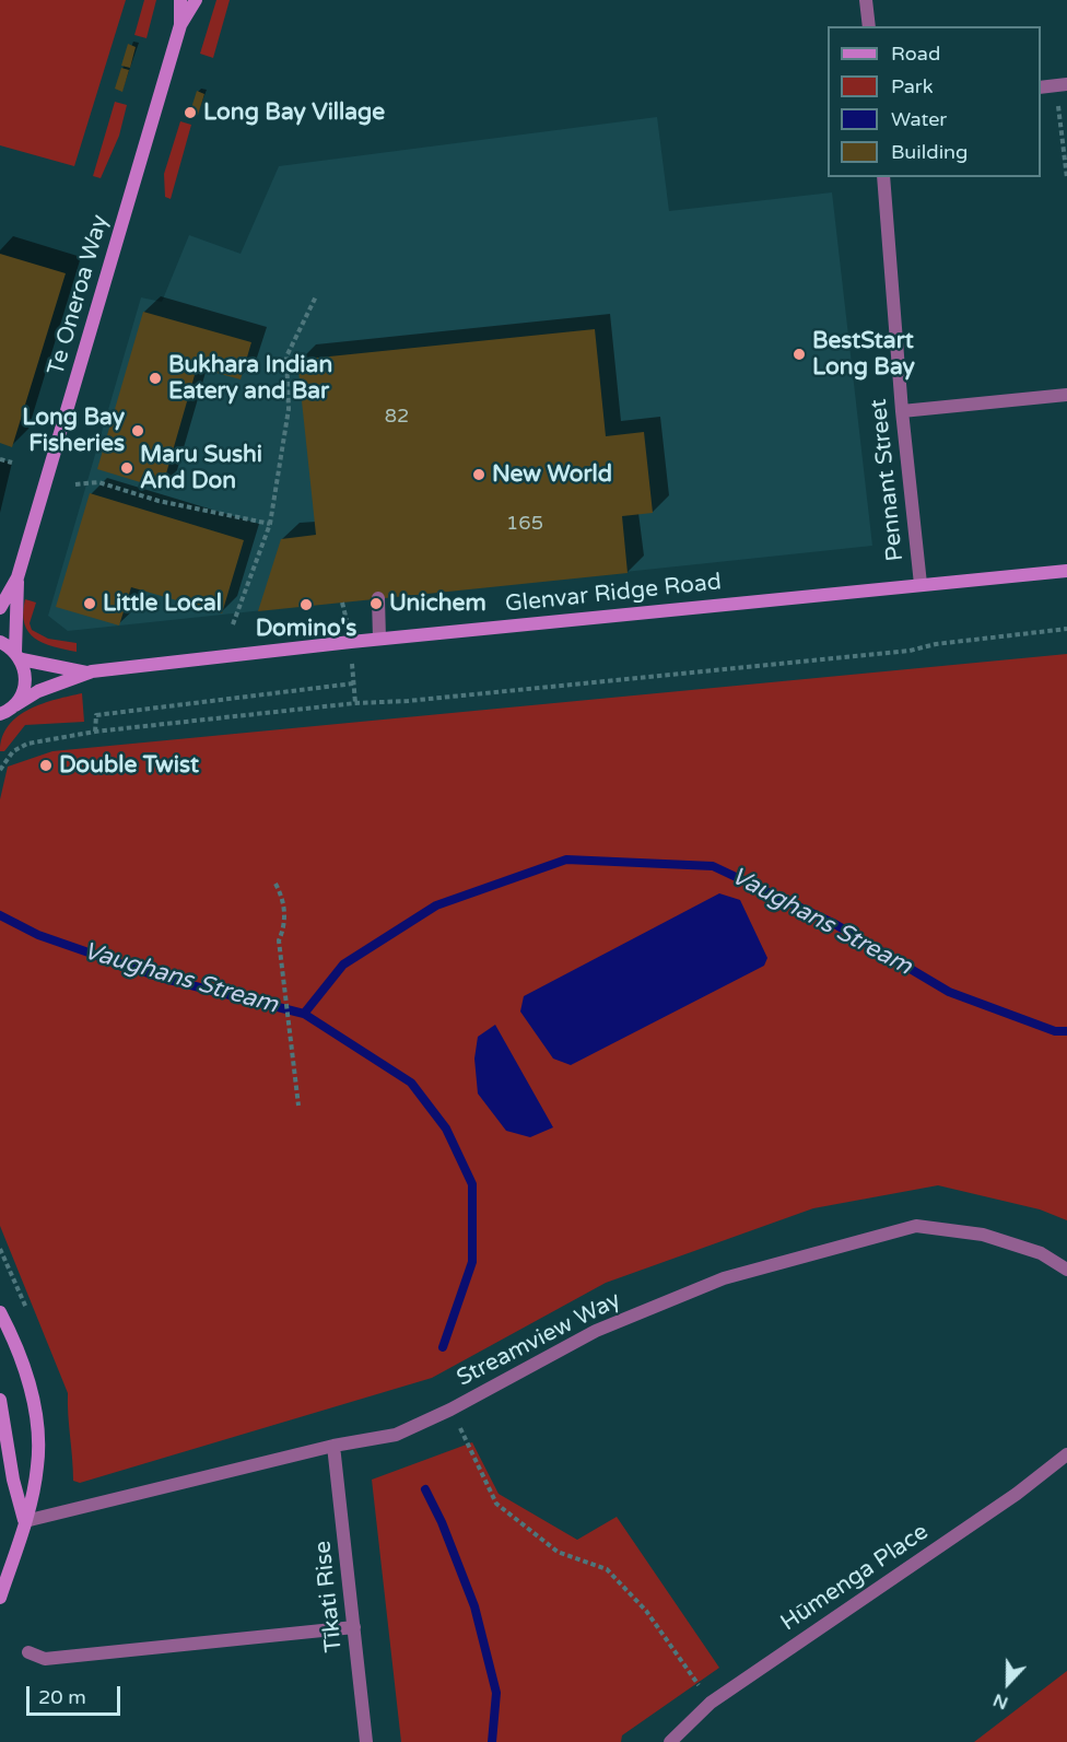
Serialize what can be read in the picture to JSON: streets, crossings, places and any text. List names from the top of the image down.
{
  "streets": {
    "street": [
      "Te Oneroa Way",
      "Pennant Street",
      "Glenvar Ridge Road",
      "Streamview Way",
      "Hūmenga Place",
      "Tīkati Rise"
    ]
  },
  "crossings": [
    ["Te Oneroa Way", "Glenvar Ridge Road"],
    ["Pennant Street", "Glenvar Ridge Road"],
    ["Streamview Way", "Tīkati Rise"]
  ],
  "water": ["Vaughans Stream"],
  "places": [
    "Long Bay Village",
    "BestStart Long Bay",
    "Bukhara Indian Eatery and Bar",
    "Long Bay Fisheries",
    "Maru Sushi And Don",
    "New World",
    "Little Local",
    "Unichem",
    "Domino's",
    "Double Twist"
  ],
  "house_numbers": ["82", "165"],
  "legend": [
    "Road",
    "Park",
    "Water",
    "Building"
  ],
  "scale_bar": "20 m",
  "north": "bottom"
}
